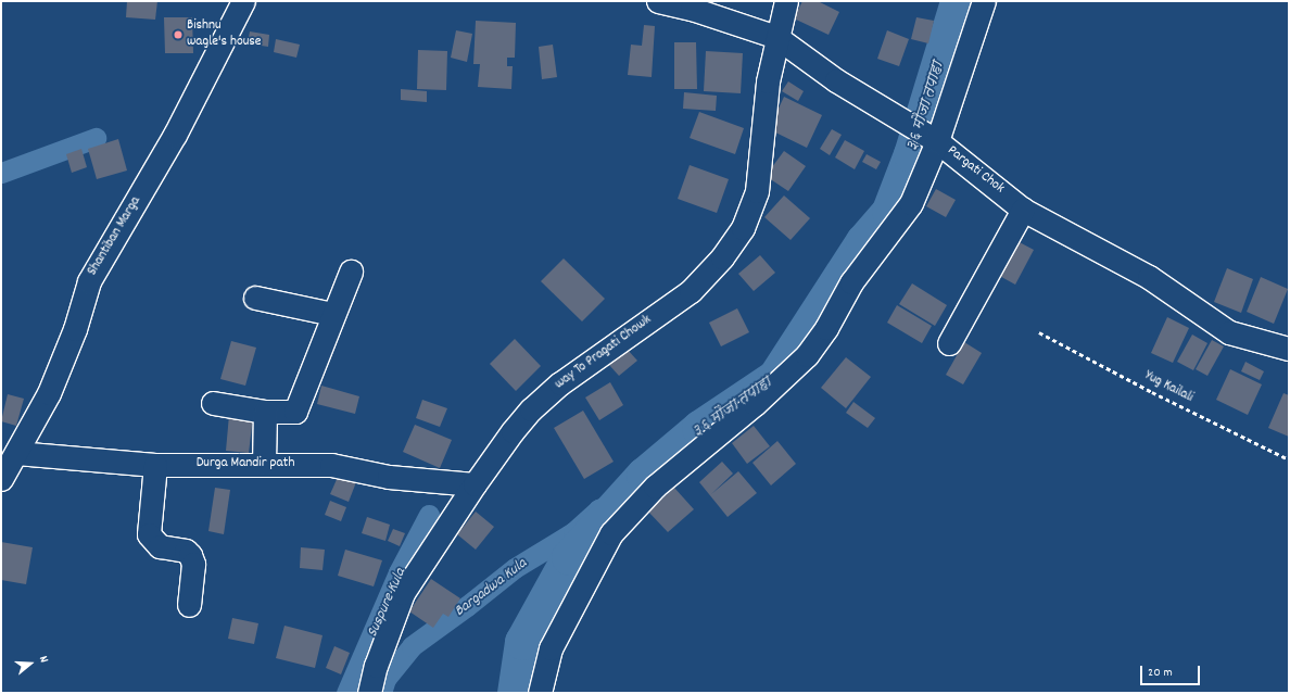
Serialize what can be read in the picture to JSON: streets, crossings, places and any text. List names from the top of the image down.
{
  "streets": {
    "street": [
      "Pargati Chok",
      "Shantiban Marga",
      "way To Pragati Chowk",
      "Durga Mandir path"
    ],
    "path": ["Yug Kailali"]
  },
  "crossings": [
    ["Pargati Chok", "way To Pragati Chowk"],
    ["Shantiban Marga", "Durga Mandir path"],
    ["way To Pragati Chowk", "Durga Mandir path"]
  ],
  "water": ["३६ मौजा तपाहा", "Bargadwa Kula", "Suspure Kula"],
  "places": ["Bishnu wagle's house"],
  "scale_bar": "20 m",
  "north": "right"
}
